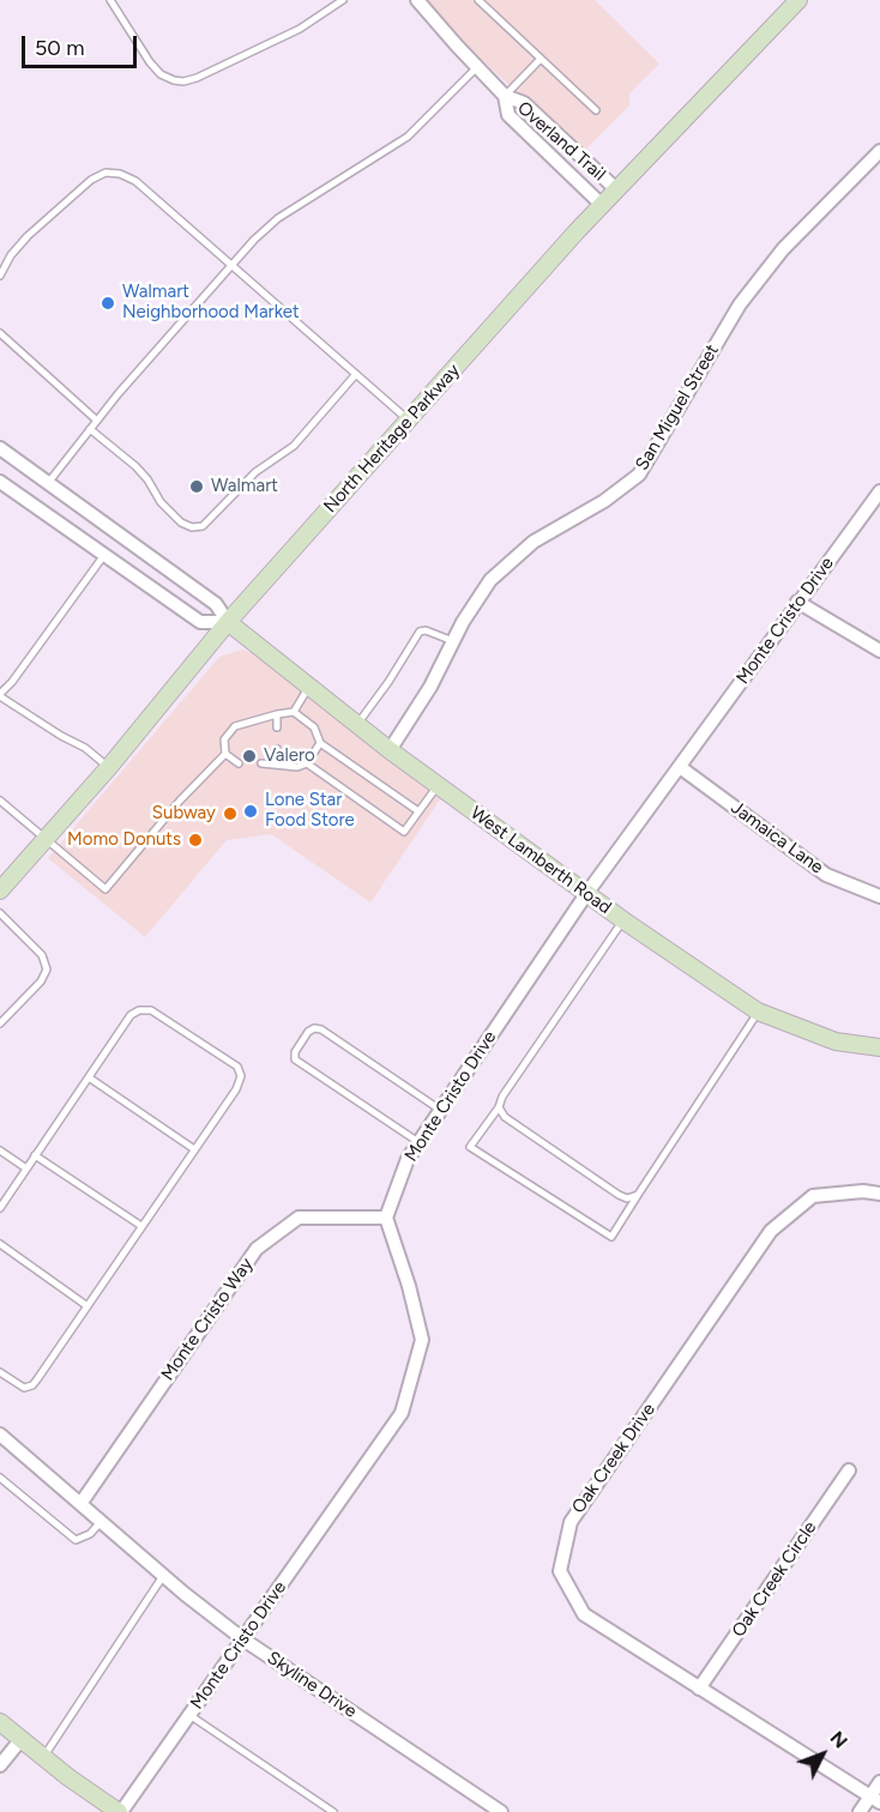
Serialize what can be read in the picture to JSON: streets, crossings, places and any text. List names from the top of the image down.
{
  "streets": {
    "main road": ["North Heritage Parkway", "West Lamberth Road"],
    "street": [
      "Overland Trail",
      "San Miguel Street",
      "Monte Cristo Drive",
      "Jamaica Lane",
      "Monte Cristo Way",
      "Oak Creek Drive",
      "Oak Creek Circle",
      "Skyline Drive"
    ]
  },
  "crossings": [
    ["Overland Trail", "North Heritage Parkway"],
    ["San Miguel Street", "West Lamberth Road"],
    ["North Heritage Parkway", "West Lamberth Road"],
    ["Monte Cristo Drive", "Jamaica Lane"],
    ["Monte Cristo Drive", "West Lamberth Road"],
    ["Monte Cristo Drive", "Monte Cristo Way"],
    ["Monte Cristo Drive", "Skyline Drive"],
    ["Monte Cristo Way", "Skyline Drive"],
    ["Oak Creek Drive", "Oak Creek Circle"]
  ],
  "places": [
    "Walmart Neighborhood Market",
    "Walmart",
    "Valero",
    "Lone Star Food Store",
    "Subway",
    "Momo Donuts"
  ],
  "scale_bar": "50 m",
  "north": "top right"
}
